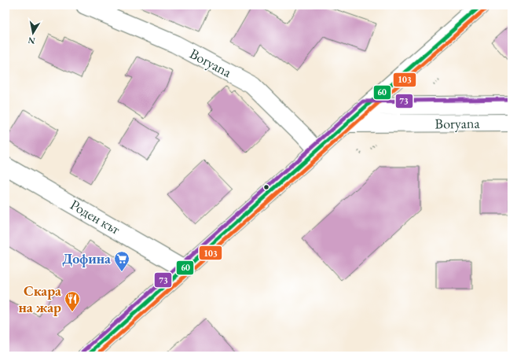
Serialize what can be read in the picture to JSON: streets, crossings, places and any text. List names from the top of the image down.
{
  "streets": {
    "street": ["Boryana", "Роден кът"]
  },
  "places": {
    "supermarket": ["Дофина"],
    "restaurant": ["Скара на жар"]
  },
  "lines": ["transit line 60", "transit line 103", "transit line 73"],
  "north": "bottom"
}
